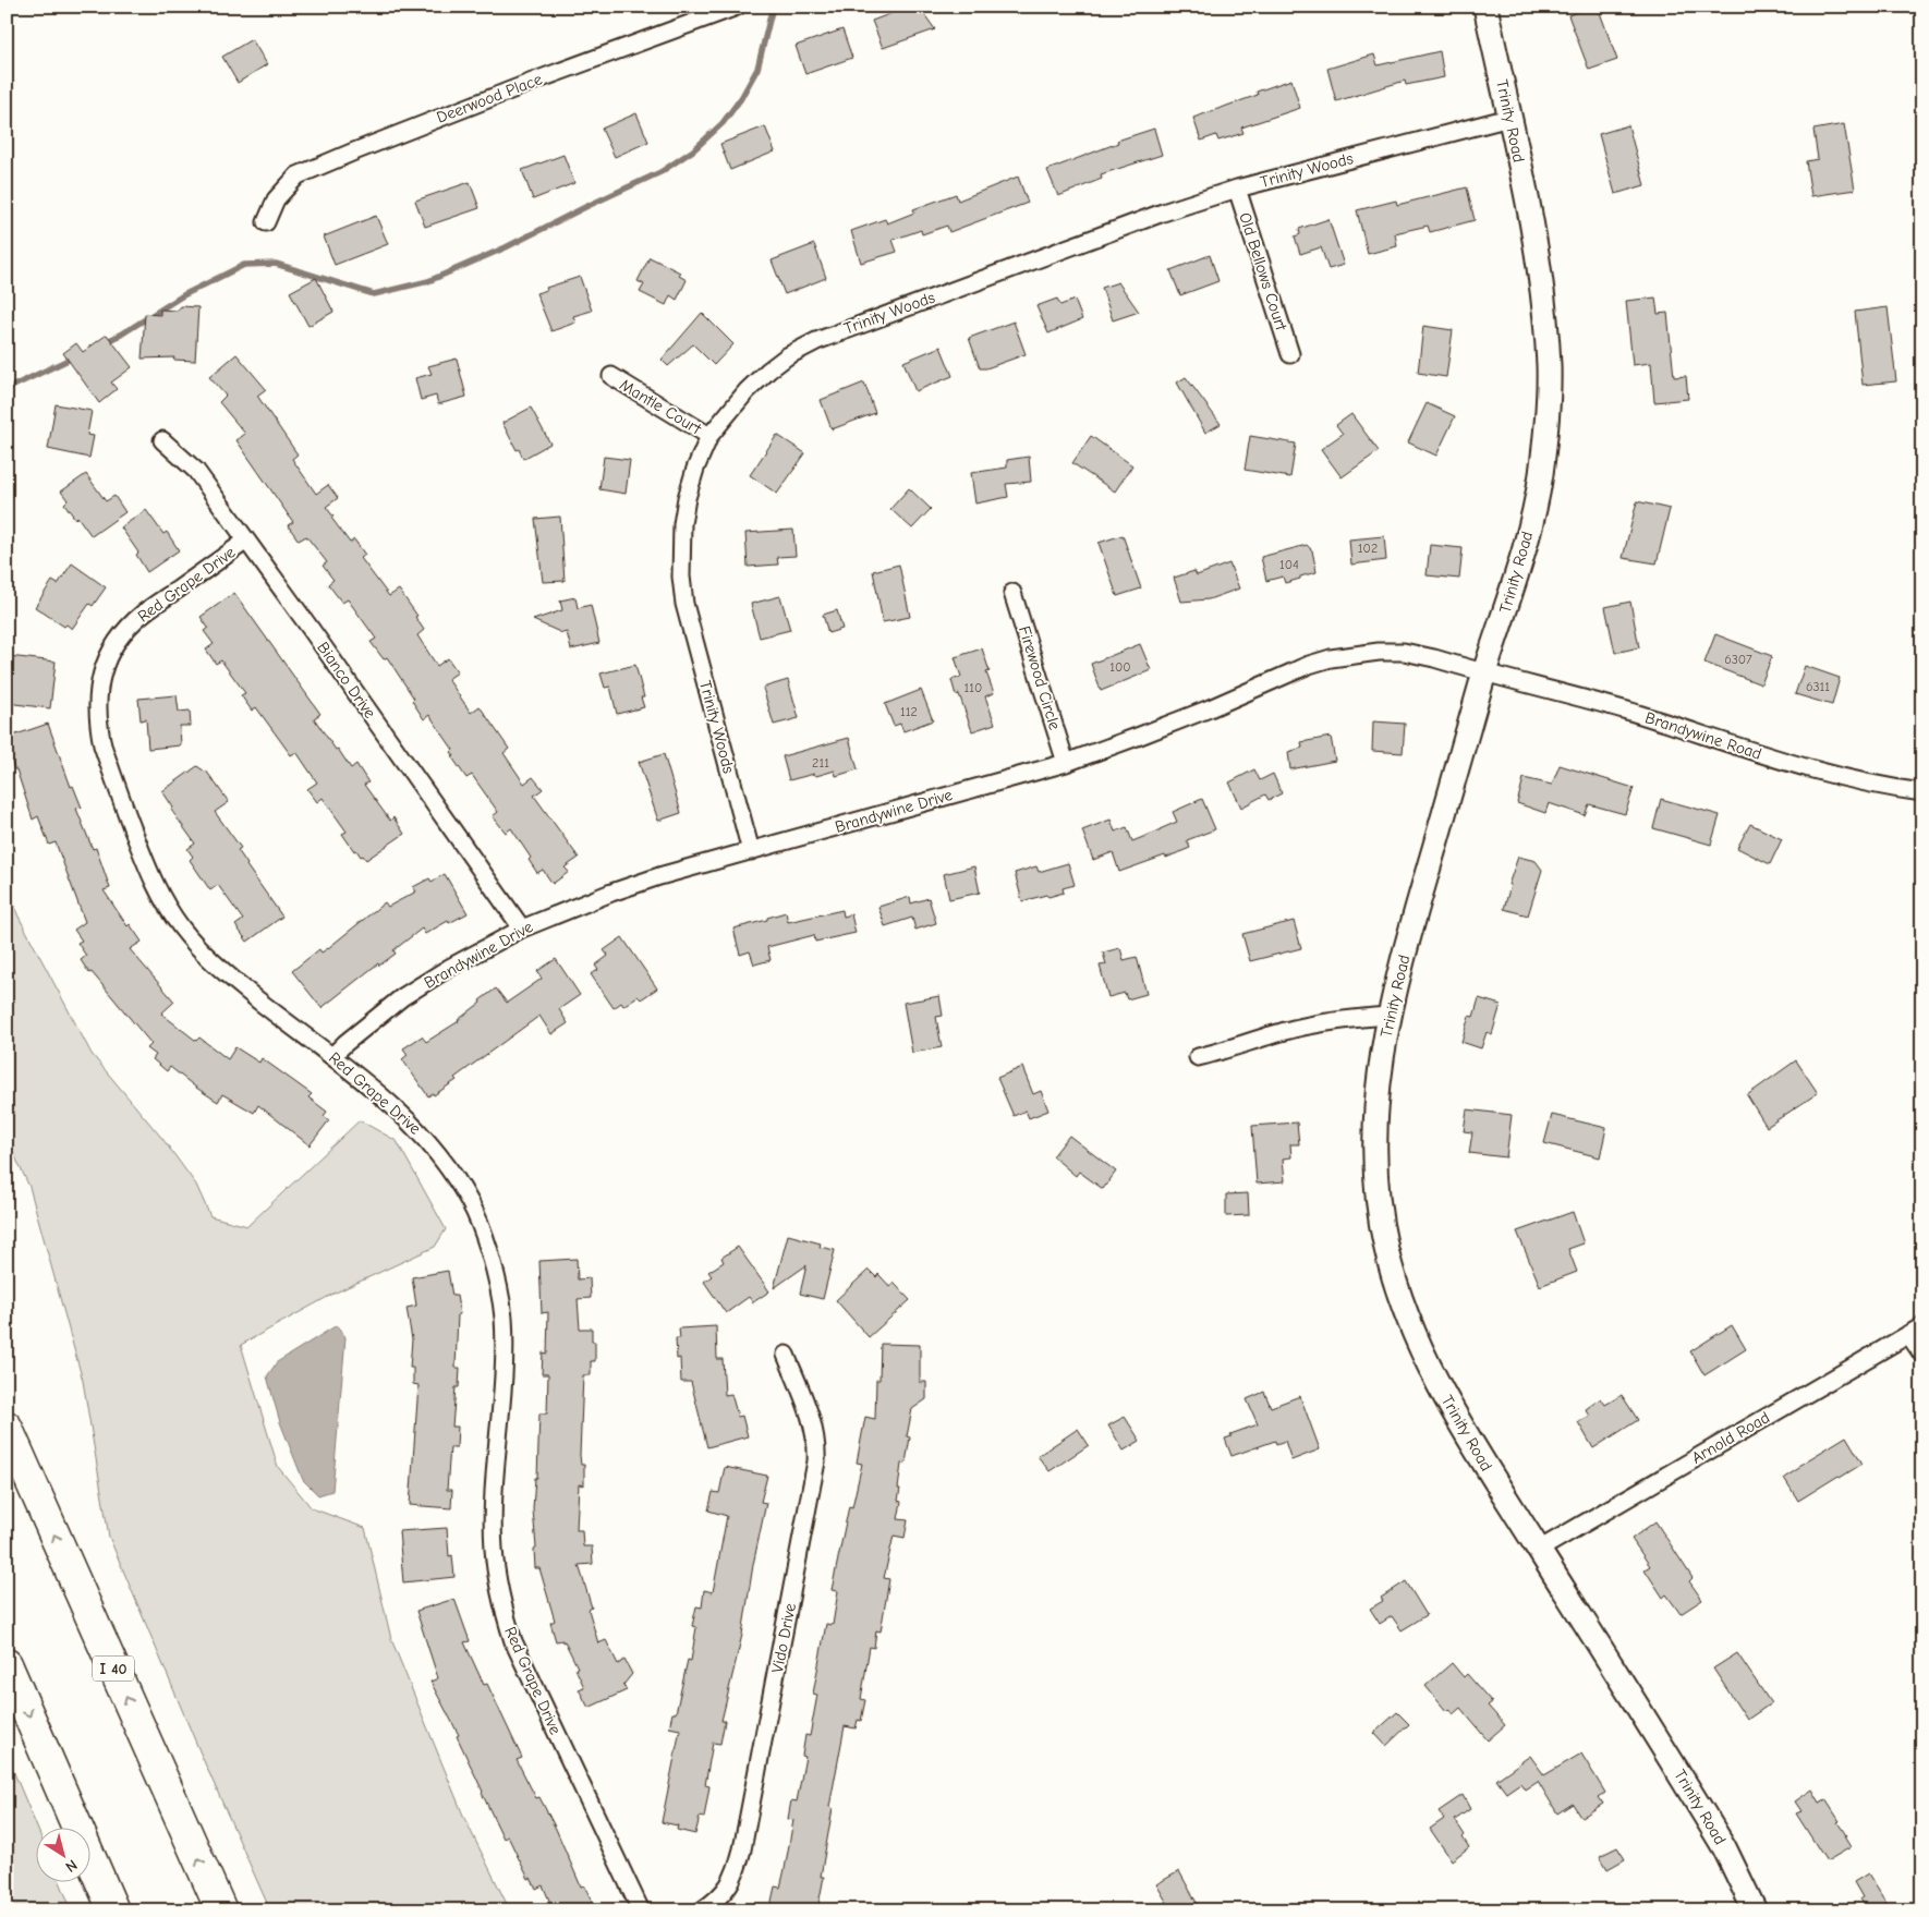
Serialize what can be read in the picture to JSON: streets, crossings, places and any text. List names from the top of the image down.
{
  "streets": {
    "highway": ["I 40"],
    "main road": ["Trinity Road"],
    "street": [
      "Deerwood Place",
      "Trinity Woods",
      "Old Bellows Court",
      "Mantle Court",
      "Red Grape Drive",
      "Firewood Circle",
      "Bianco Drive",
      "Brandywine Road",
      "Brandywine Drive",
      "Arnold Road",
      "Vido Drive"
    ]
  },
  "crossings": [
    ["Trinity Road", "Trinity Woods"],
    ["Trinity Road", "Brandywine Road"],
    ["Trinity Road", "Brandywine Drive"],
    ["Trinity Road", "Arnold Road"],
    ["Trinity Woods", "Old Bellows Court"],
    ["Trinity Woods", "Mantle Court"],
    ["Trinity Woods", "Brandywine Drive"],
    ["Red Grape Drive", "Bianco Drive"],
    ["Red Grape Drive", "Brandywine Drive"],
    ["Firewood Circle", "Brandywine Drive"],
    ["Bianco Drive", "Brandywine Drive"],
    ["Brandywine Road", "Brandywine Drive"]
  ],
  "house_numbers": [
    "102",
    "104",
    "6307",
    "100",
    "6311",
    "110",
    "112",
    "211"
  ],
  "north": "bottom right"
}
